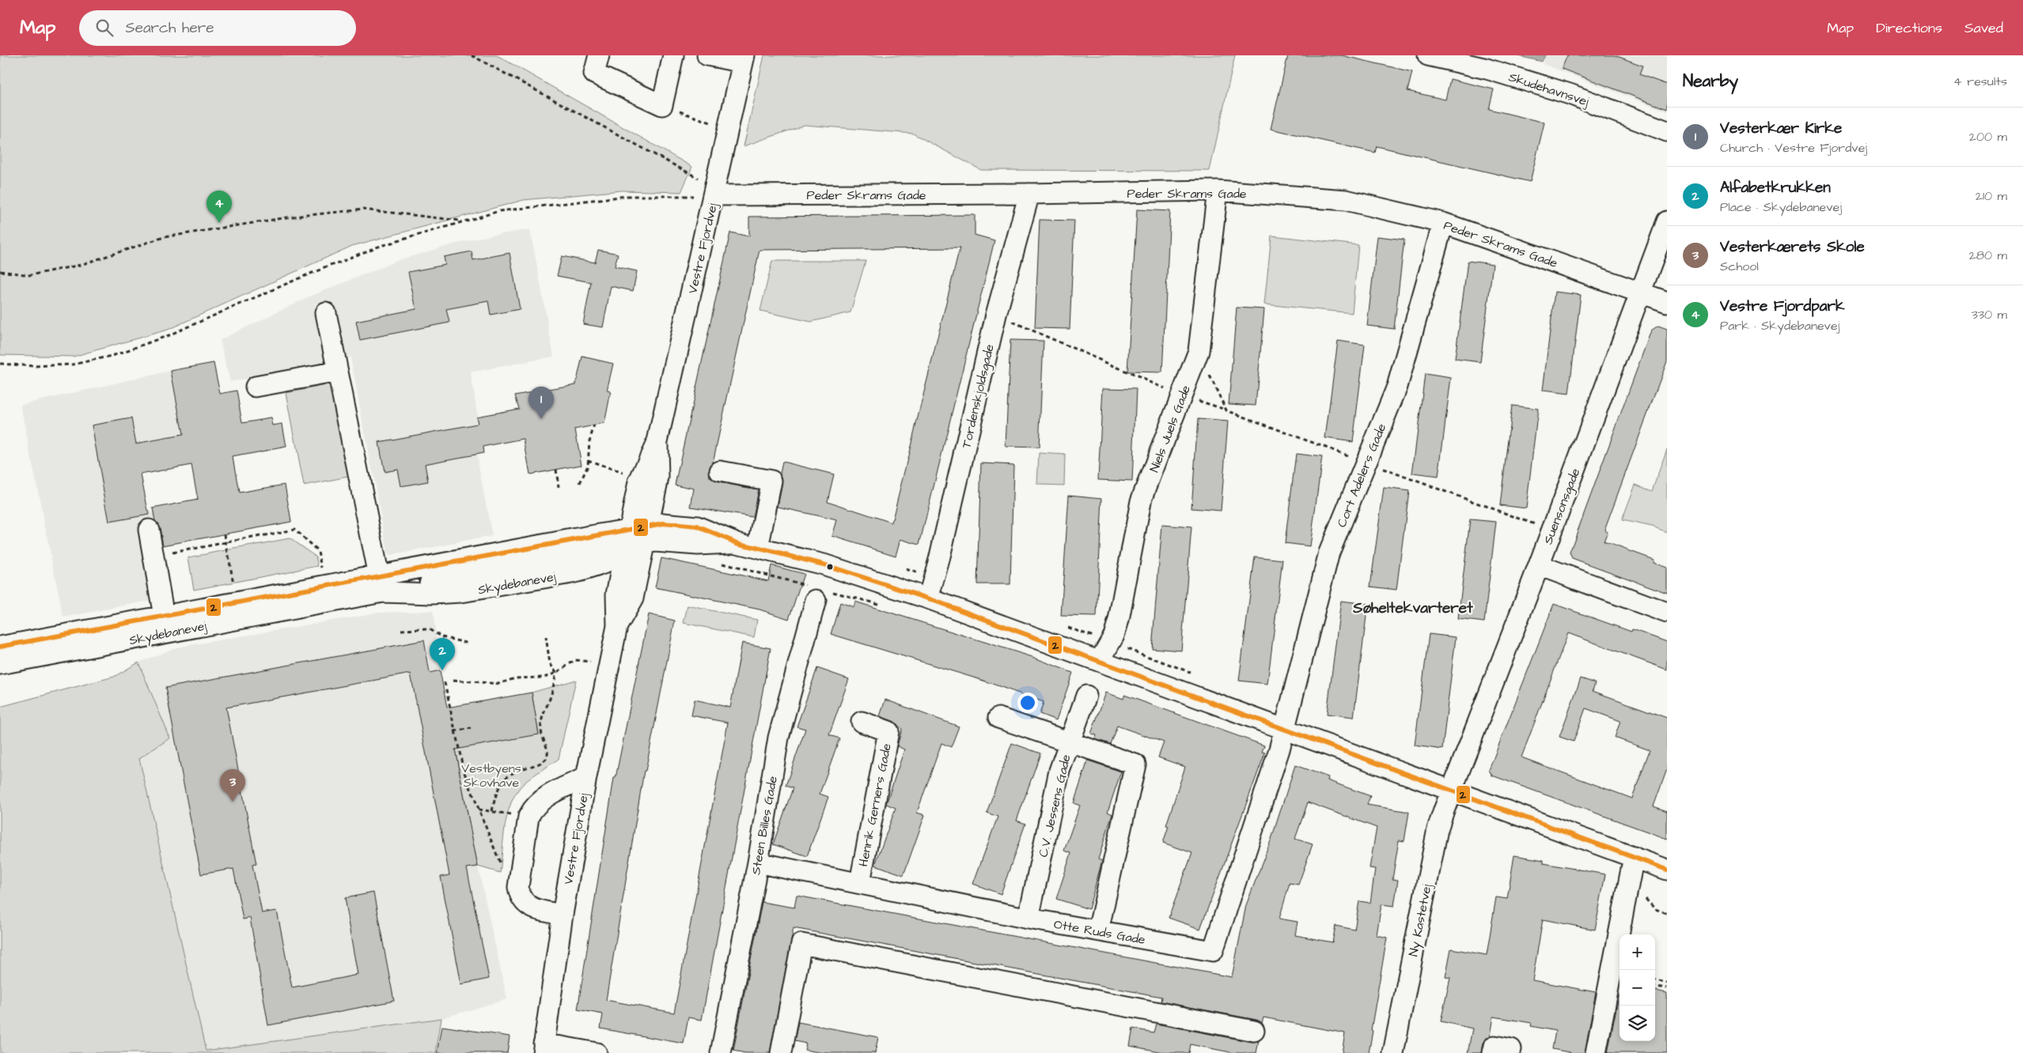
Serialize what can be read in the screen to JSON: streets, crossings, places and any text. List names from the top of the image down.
{
  "streets": {
    "street": [
      "Skudehavnsvej",
      "Peder Skrams Gade",
      "Vestre Fjordvej",
      "Tordenskjoldsgade",
      "Niels Juels Gade",
      "Cort Adelers Gade",
      "Suensonsgade",
      "Skydebanevej",
      "Henrik Gerners Gade",
      "C.V. Jessens Gade",
      "Steen Billes Gade",
      "Ny Kastetvej",
      "Otte Ruds Gade"
    ]
  },
  "crossings": [
    ["Peder Skrams Gade", "Vestre Fjordvej"],
    ["Peder Skrams Gade", "Tordenskjoldsgade"],
    ["Peder Skrams Gade", "Niels Juels Gade"],
    ["Peder Skrams Gade", "Cort Adelers Gade"],
    ["Peder Skrams Gade", "Suensonsgade"],
    ["Vestre Fjordvej", "Skydebanevej"],
    ["Cort Adelers Gade", "Otte Ruds Gade"],
    ["Suensonsgade", "Ny Kastetvej"],
    ["Henrik Gerners Gade", "Otte Ruds Gade"],
    ["C.V. Jessens Gade", "Otte Ruds Gade"],
    ["Steen Billes Gade", "Otte Ruds Gade"]
  ],
  "districts": ["Søheltekvarteret"],
  "parks": ["Vestbyens Skovhave"],
  "lines": ["transit line 2"],
  "page": {
    "header": "Map",
    "search": "Search here",
    "nav": ["Map", "Directions", "Saved"],
    "heading": ["Nearby", "4 results"],
    "list": [
      {
        "mark": "1",
        "name": "Vesterkær Kirke",
        "note": "Church · Vestre Fjordvej",
        "value": "200 m"
      },
      {
        "mark": "2",
        "name": "Alfabetkrukken",
        "note": "Place · Skydebanevej",
        "value": "210 m"
      },
      {
        "mark": "3",
        "name": "Vesterkærets Skole",
        "note": "School",
        "value": "280 m"
      },
      {
        "mark": "4",
        "name": "Vestre Fjordpark",
        "note": "Park · Skydebanevej",
        "value": "330 m"
      }
    ],
    "pins": [
      "4",
      "1",
      "2",
      "3"
    ],
    "map_buttons": ["+", "−"]
  }
}
